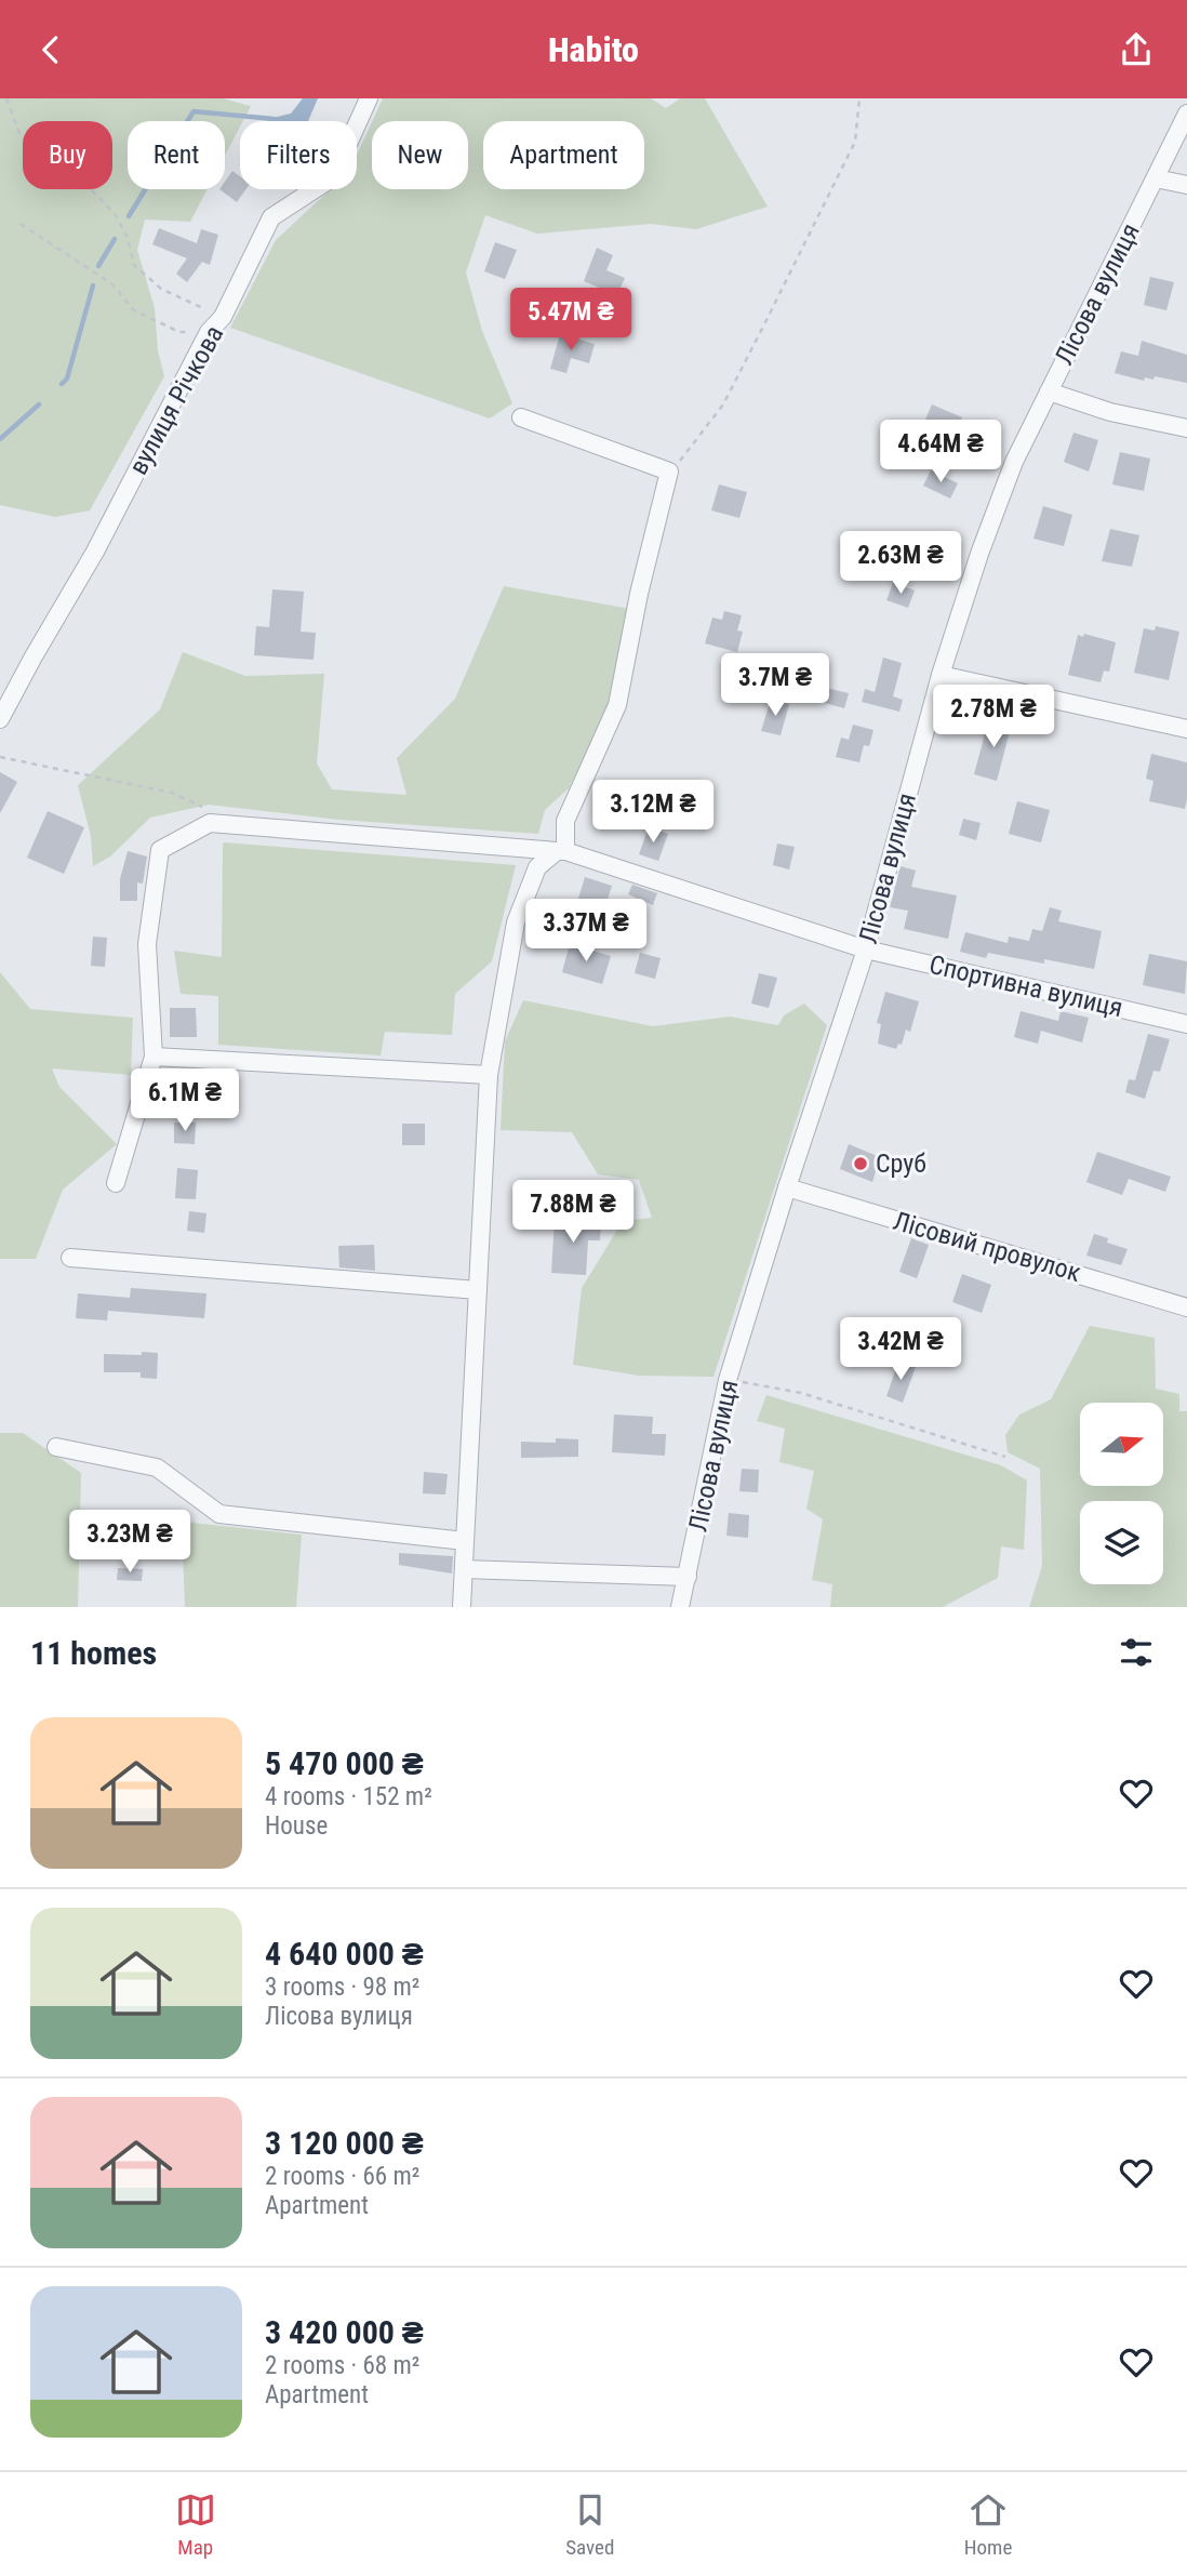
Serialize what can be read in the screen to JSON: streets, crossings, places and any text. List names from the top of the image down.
{
  "streets": {
    "street": [
      "Лісова вулиця",
      "вулиця Річкова",
      "Спортивна вулиця",
      "Лісовий провулок"
    ]
  },
  "crossings": [
    ["Лісова вулиця", "Спортивна вулиця"],
    ["Лісова вулиця", "Лісовий провулок"]
  ],
  "places": ["Сруб"],
  "north": "right",
  "page": {
    "header": "Habito",
    "chip": [
      "Buy",
      "Rent",
      "Filters",
      "New",
      "Apartment"
    ],
    "price": [
      "5.47M ₴",
      "4.64M ₴",
      "2.63M ₴",
      "3.7M ₴",
      "2.78M ₴",
      "3.12M ₴",
      "3.37M ₴",
      "6.1M ₴",
      "7.88M ₴",
      "3.42M ₴",
      "3.23M ₴"
    ],
    "heading": "11 homes",
    "list": [
      {
        "name": "5 470 000 ₴",
        "note": "4 rooms · 152 m² · House"
      },
      {
        "name": "4 640 000 ₴",
        "note": "3 rooms · 98 m² · Лісова вулиця"
      },
      {
        "name": "3 120 000 ₴",
        "note": "2 rooms · 66 m² · Apartment"
      },
      {
        "name": "3 420 000 ₴",
        "note": "2 rooms · 68 m² · Apartment"
      }
    ],
    "tabs": ["Map", "Saved", "Home"]
  }
}
